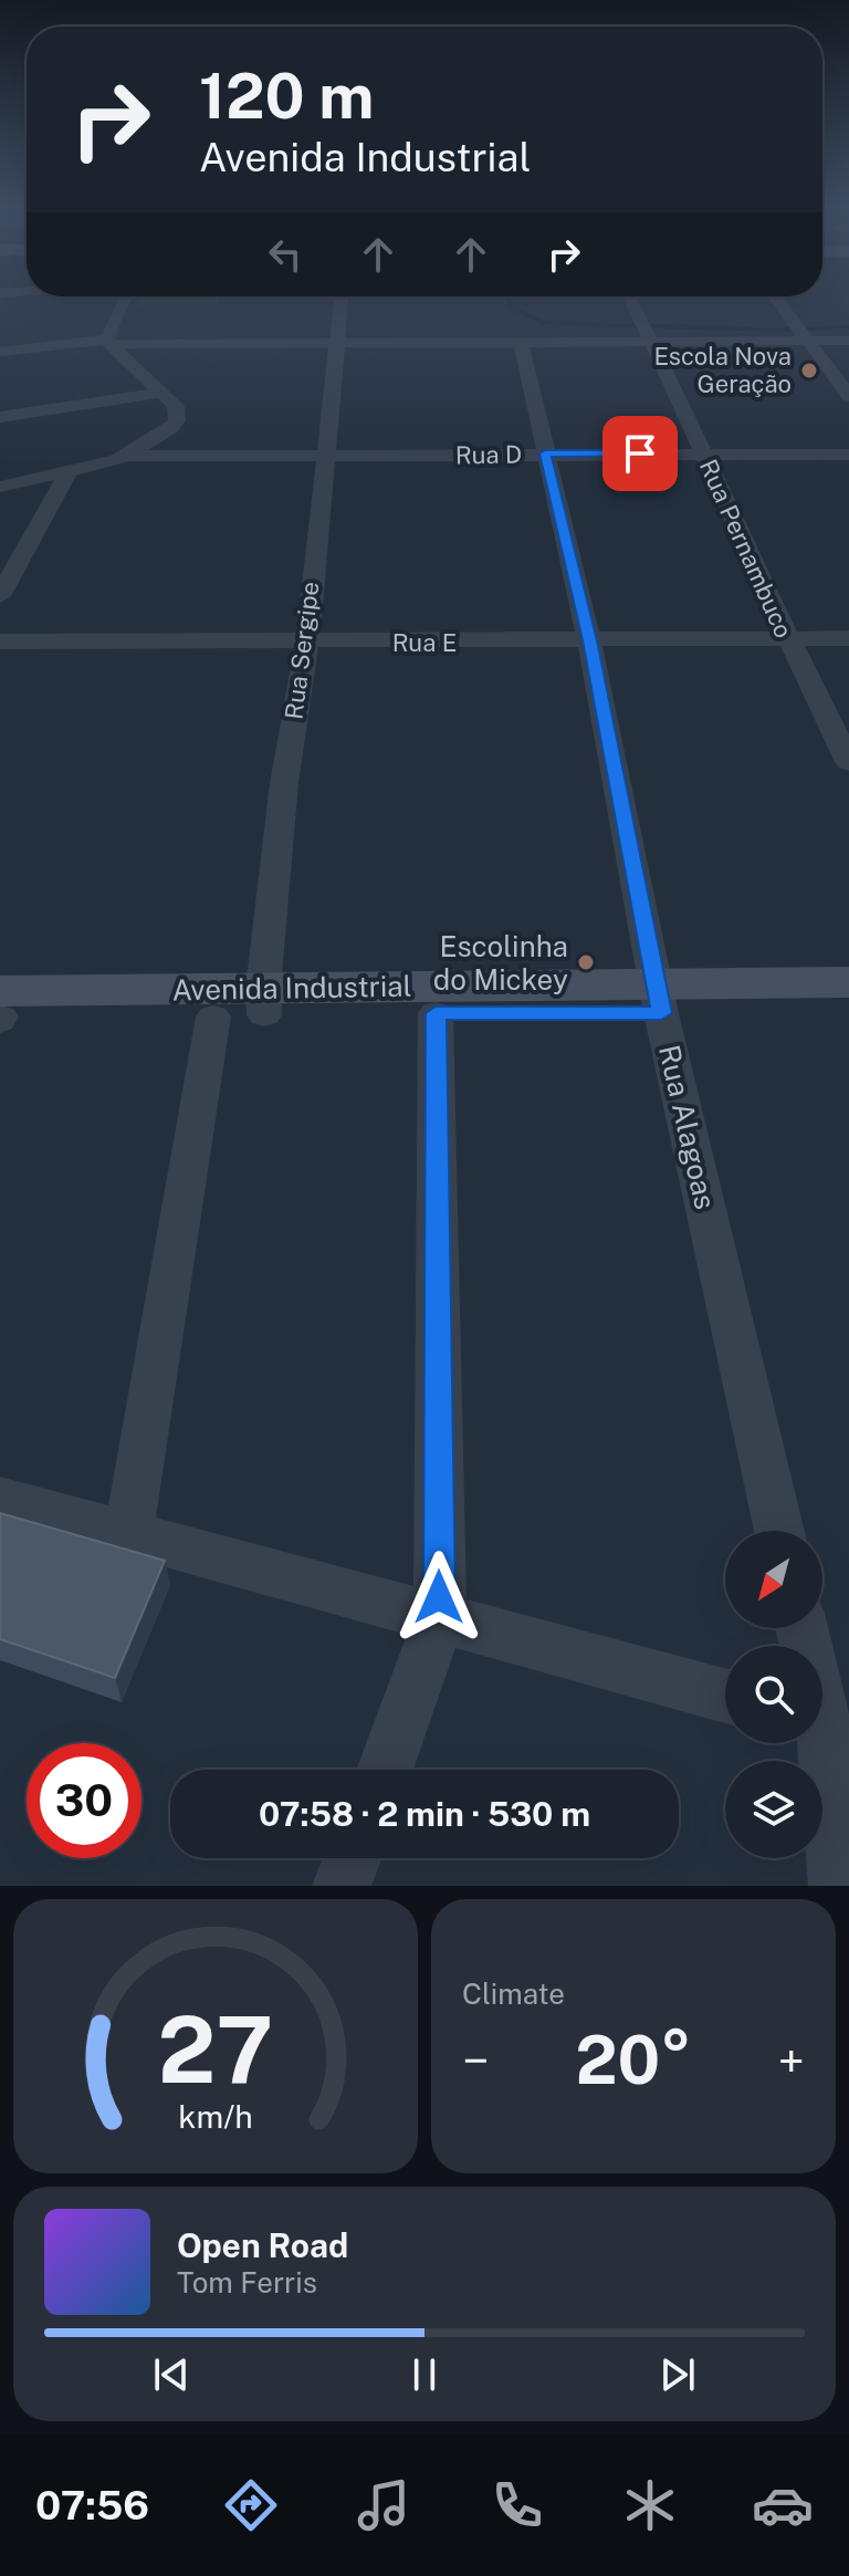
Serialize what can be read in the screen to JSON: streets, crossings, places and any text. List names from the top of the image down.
{
  "streets": {
    "street": [
      "Rua D",
      "Rua Pernambuco",
      "Rua E",
      "Rua Sergipe",
      "Avenida Industrial",
      "Rua Alagoas"
    ]
  },
  "crossings": [
    ["Rua D", "Rua Pernambuco"],
    ["Rua D", "Rua Sergipe"],
    ["Rua D", "Rua Alagoas"],
    ["Rua Pernambuco", "Rua E"],
    ["Rua E", "Rua Sergipe"],
    ["Rua E", "Rua Alagoas"],
    ["Rua Sergipe", "Avenida Industrial"],
    ["Avenida Industrial", "Rua Alagoas"]
  ],
  "places": ["Escola Nova Geração", "Escolinha do Mickey"],
  "north": "bottom left",
  "page": {
    "turn": ["120 m", "Avenida Industrial"],
    "limit": "30",
    "trip": "07:58 · 2 min · 530 m",
    "tile": "Climate",
    "heat": ["−", "20°", "+"],
    "song": ["Open Road", "Tom Ferris"],
    "tabs": "07:56",
    "gauge": ["27", "km/h"]
  }
}
